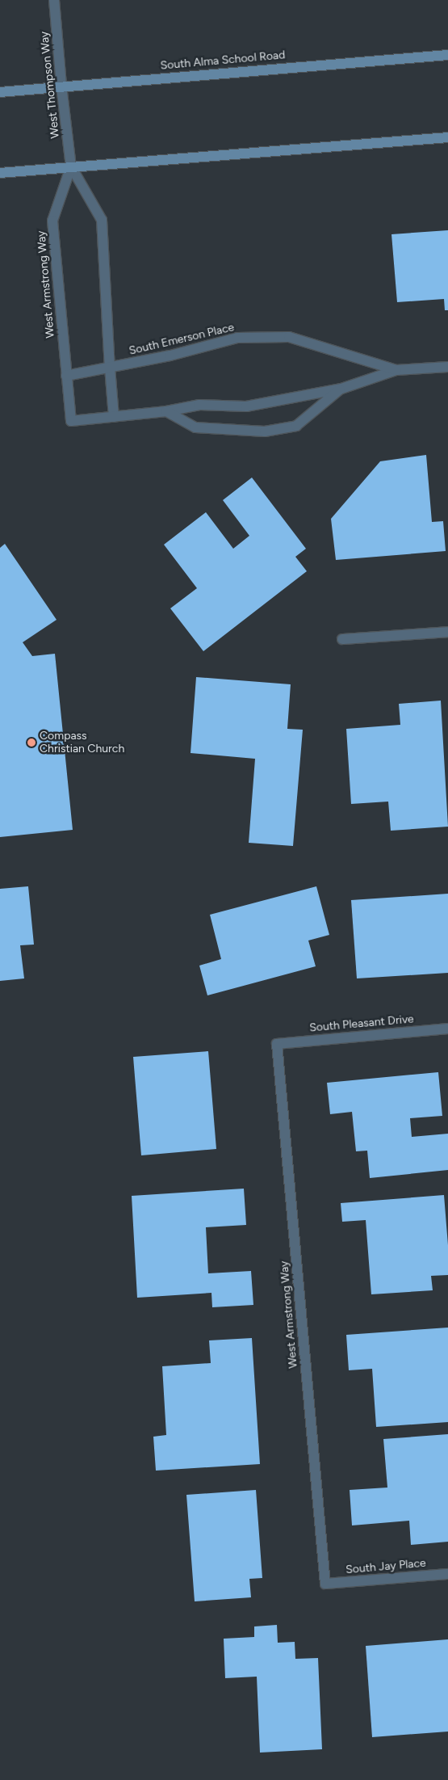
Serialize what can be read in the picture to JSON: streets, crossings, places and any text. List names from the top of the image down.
{
  "streets": {
    "main road": ["South Alma School Road"],
    "street": [
      "West Thompson Way",
      "West Armstrong Way",
      "South Emerson Place",
      "South Pleasant Drive",
      "South Jay Place"
    ]
  },
  "crossings": [
    ["South Alma School Road", "West Thompson Way"],
    ["West Thompson Way", "West Armstrong Way"],
    ["West Armstrong Way", "South Emerson Place"],
    ["West Armstrong Way", "South Pleasant Drive"],
    ["West Armstrong Way", "South Jay Place"]
  ],
  "places": ["Compass Christian Church"]
}
